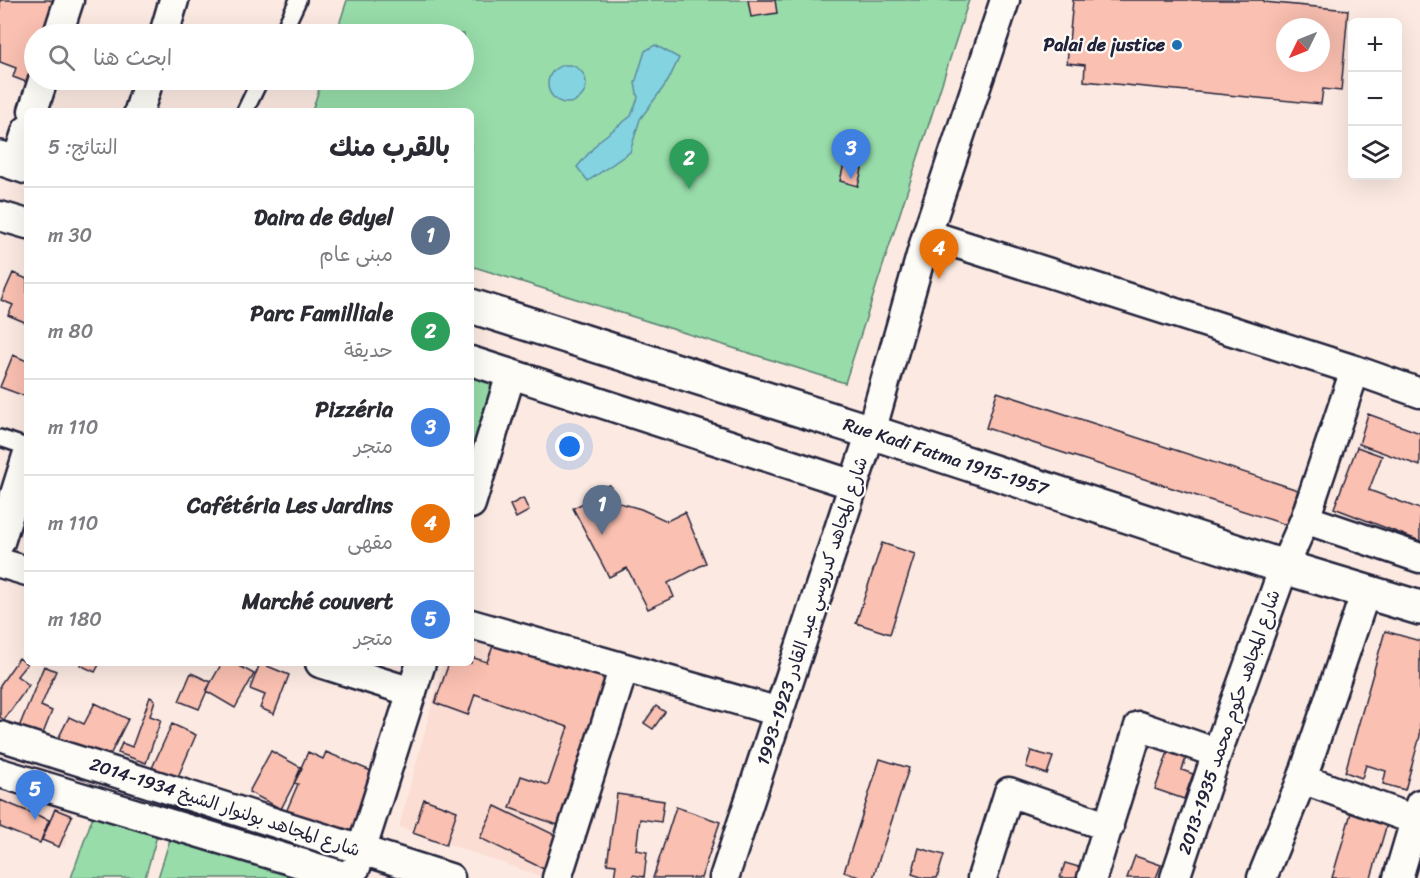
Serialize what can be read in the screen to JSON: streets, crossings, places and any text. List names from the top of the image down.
{
  "streets": {
    "street": [
      "Rue Kadi Fatma 1915-1957",
      "شارع المجاهد كدروسي عبد القادر 1923-1993",
      "شارع المجاهد حكوم محمد 1935-2013",
      "شارع المجاهد بولنوار الشيخ 1934-2014"
    ]
  },
  "crossings": [
    ["Rue Kadi Fatma 1915-1957", "شارع المجاهد كدروسي عبد القادر 1923-1993"],
    ["Rue Kadi Fatma 1915-1957", "شارع المجاهد حكوم محمد 1935-2013"]
  ],
  "places": ["Palai de justice"],
  "north": "bottom left",
  "page": {
    "map_buttons": ["+", "−"],
    "search": "ابحث هنا",
    "heading": ["بالقرب منك", "النتائج: 5"],
    "pins": [
      "3",
      "2",
      "4",
      "1",
      "5"
    ],
    "list": [
      {
        "mark": "1",
        "name": "Daira de Gdyel",
        "note": "مبنى عام",
        "value": "30 m"
      },
      {
        "mark": "2",
        "name": "Parc Familliale",
        "note": "حديقة",
        "value": "80 m"
      },
      {
        "mark": "3",
        "name": "Pizzéria",
        "note": "متجر",
        "value": "110 m"
      },
      {
        "mark": "4",
        "name": "Cafétéria Les Jardins",
        "note": "مقهى",
        "value": "110 m"
      },
      {
        "mark": "5",
        "name": "Marché couvert",
        "note": "متجر",
        "value": "180 m"
      }
    ]
  }
}
